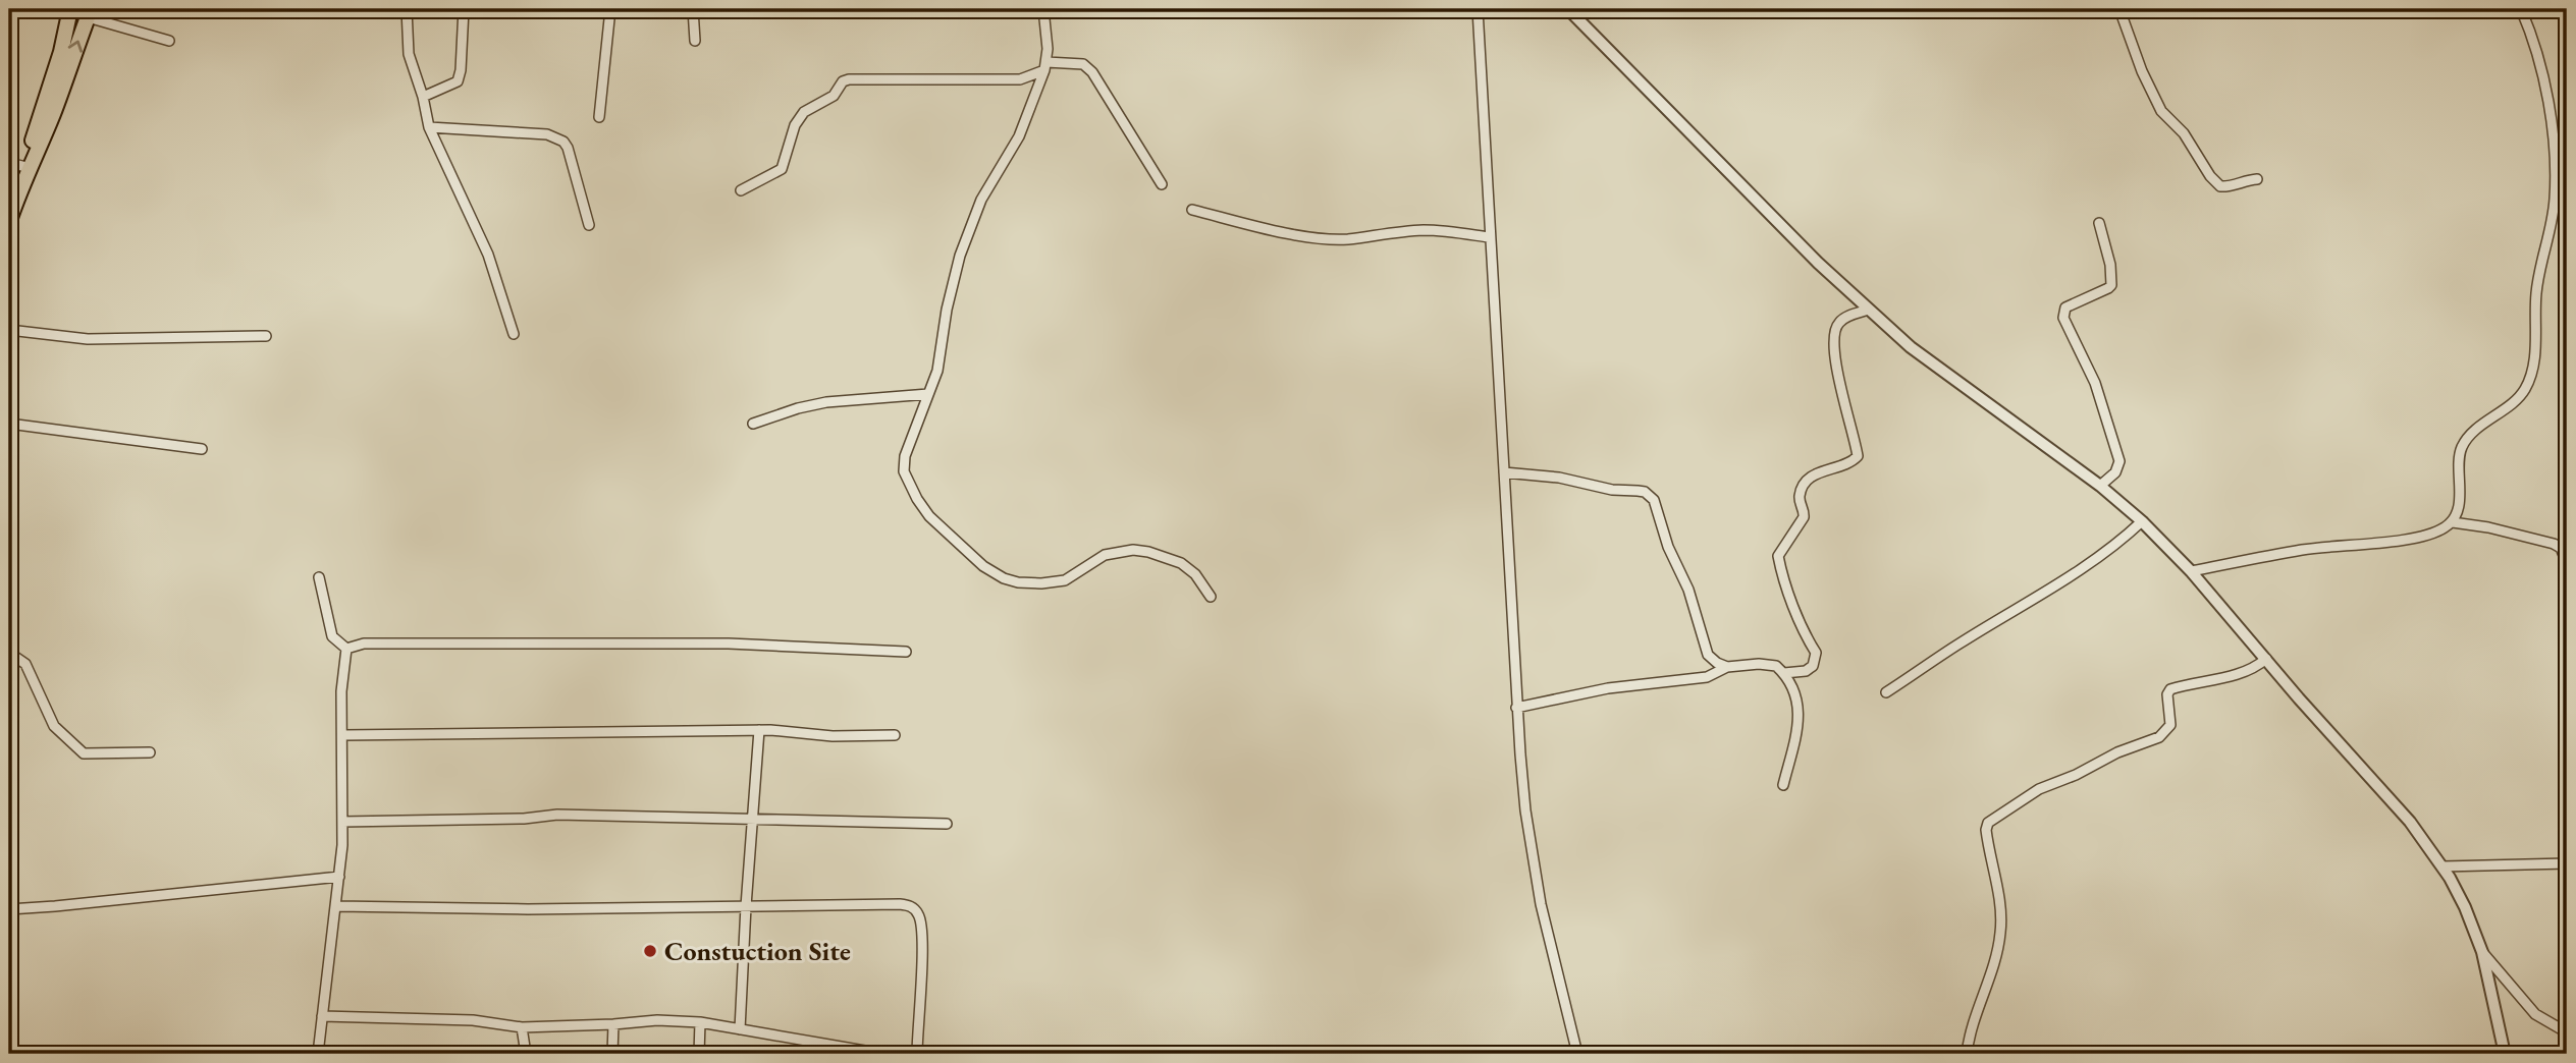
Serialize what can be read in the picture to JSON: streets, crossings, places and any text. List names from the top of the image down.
{
  "places": ["Constuction Site"]
}
